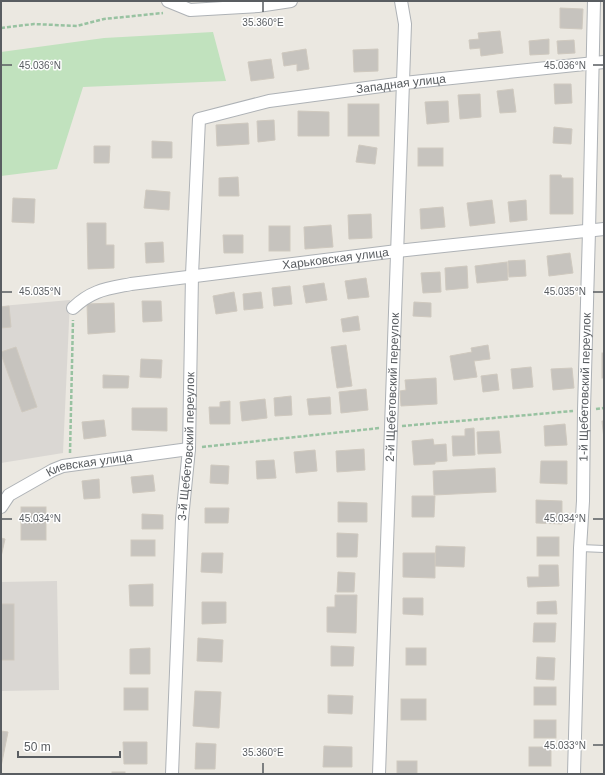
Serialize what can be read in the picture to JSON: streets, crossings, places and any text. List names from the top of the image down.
{
  "streets": {
    "street": [
      "Западная улица",
      "Харьковская улица",
      "2-й Щебетовский переулок",
      "1-й Щебетовский переулок",
      "3-й Щебетовский переулок",
      "Киевская улица"
    ]
  },
  "crossings": [
    ["Западная улица", "2-й Щебетовский переулок"],
    ["Западная улица", "1-й Щебетовский переулок"],
    ["Западная улица", "3-й Щебетовский переулок"],
    ["Харьковская улица", "2-й Щебетовский переулок"],
    ["Харьковская улица", "1-й Щебетовский переулок"],
    ["Харьковская улица", "3-й Щебетовский переулок"],
    ["3-й Щебетовский переулок", "Киевская улица"]
  ],
  "scale_bar": "50 m",
  "coordinates": [
    "35.360°E",
    "45.036°N",
    "45.035°N",
    "45.034°N",
    "45.033°N"
  ]
}
